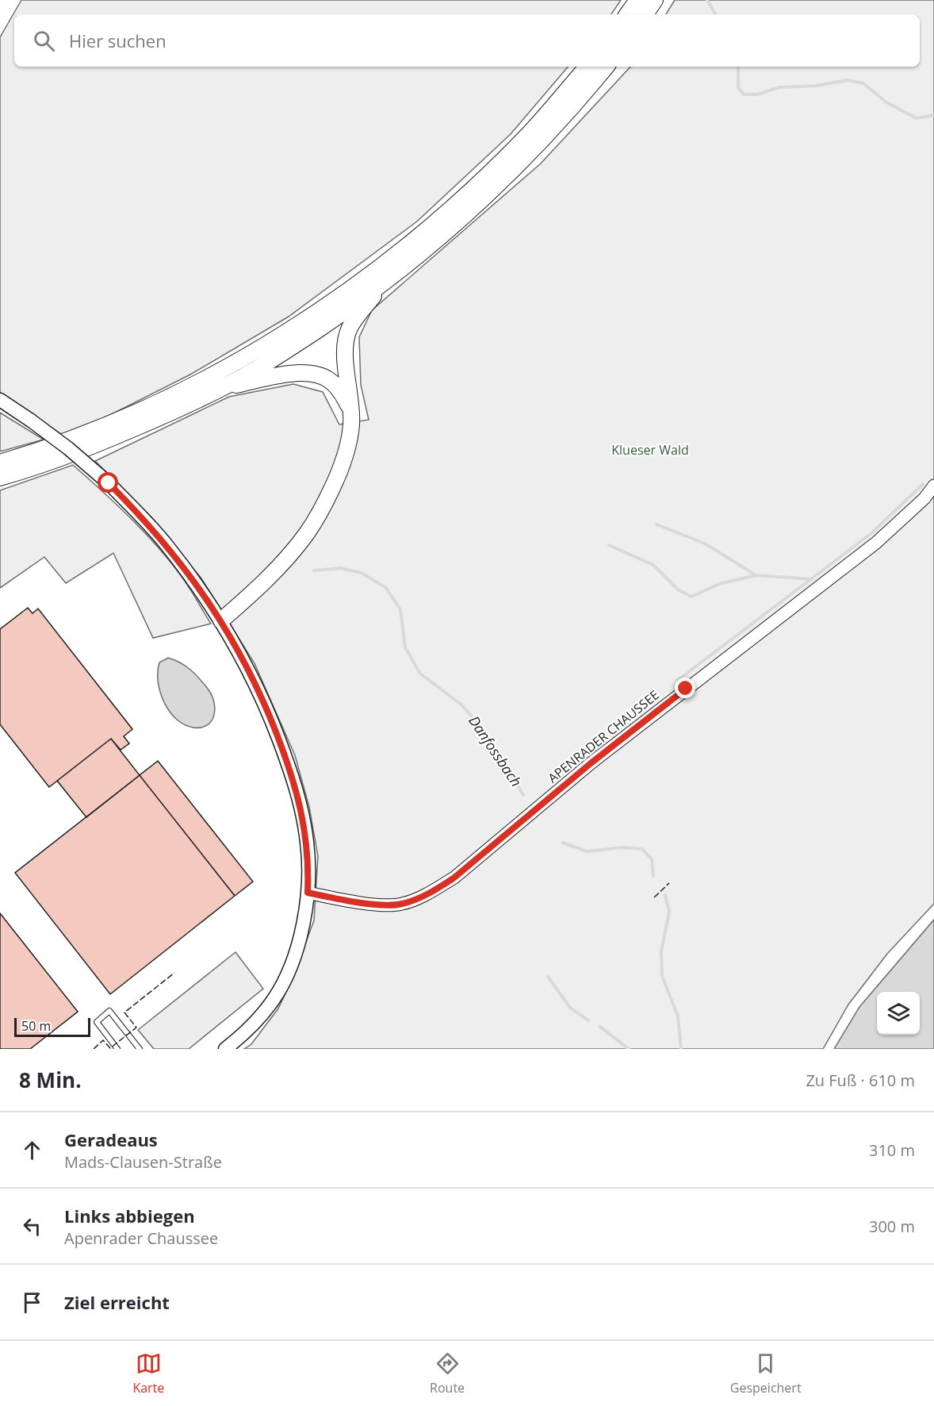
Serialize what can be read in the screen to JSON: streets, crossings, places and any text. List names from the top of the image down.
{
  "streets": {
    "street": ["APENRADER CHAUSSEE"]
  },
  "water": ["Danfossbach"],
  "parks": ["Klueser Wald"],
  "scale_bar": "50 m",
  "page": {
    "search": "Hier suchen",
    "scale": "50 m",
    "heading": ["8 Min.", "Zu Fuß · 610 m"],
    "list": [
      ["Geradeaus", "Mads-Clausen-Straße", "310 m"],
      ["Links abbiegen", "Apenrader Chaussee", "300 m"],
      "Ziel erreicht"
    ],
    "nav": ["Karte", "Route", "Gespeichert"]
  }
}
